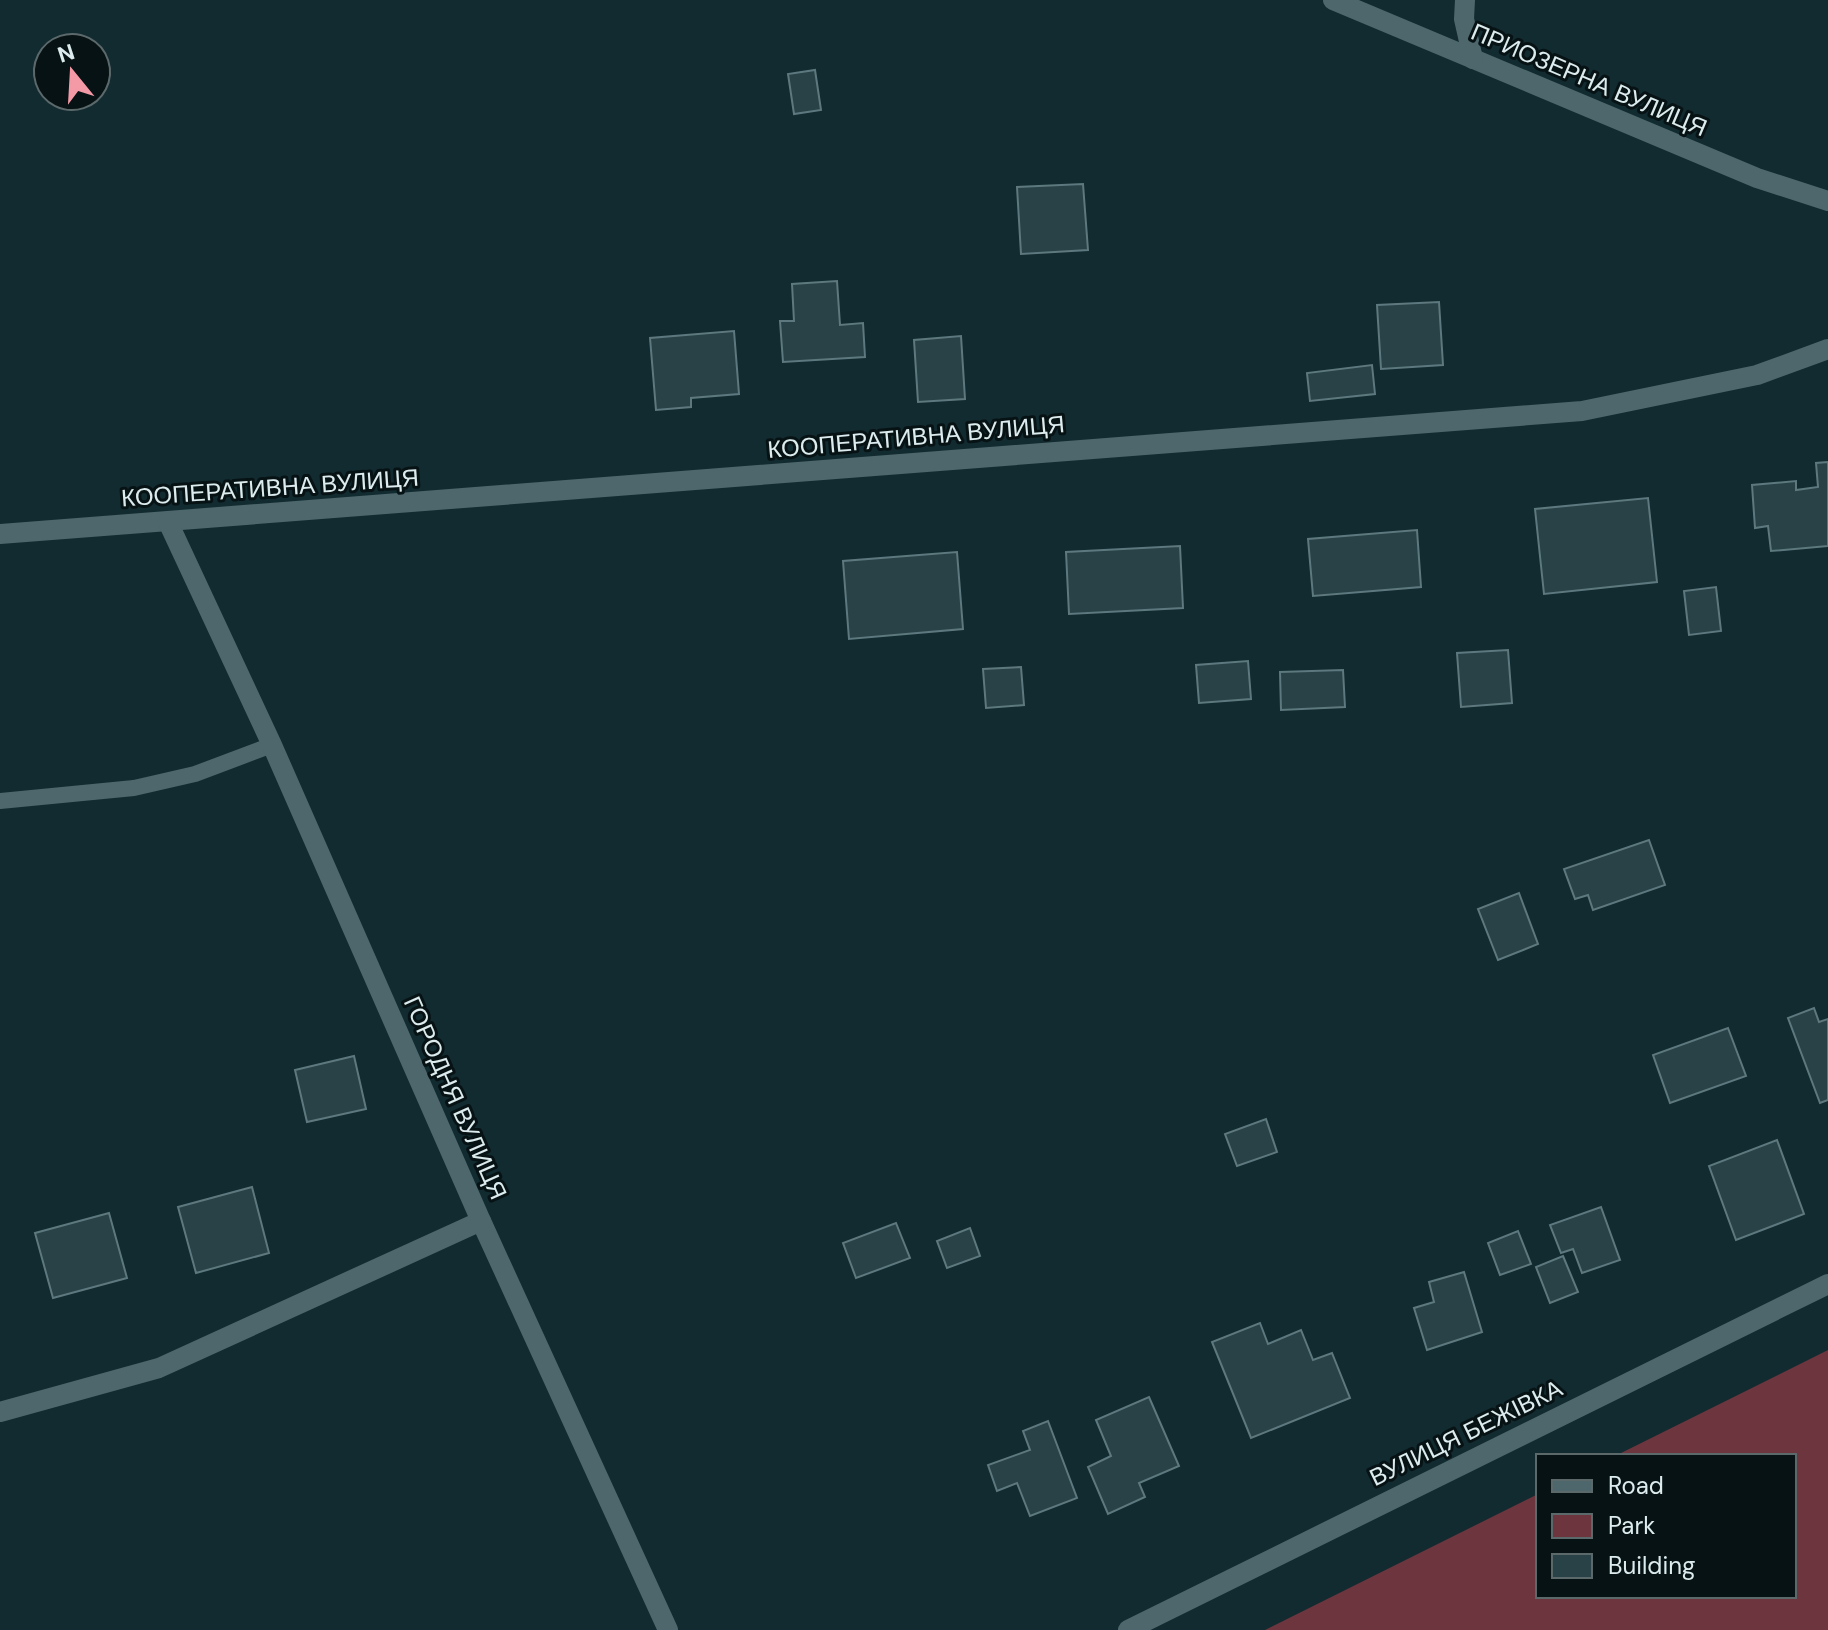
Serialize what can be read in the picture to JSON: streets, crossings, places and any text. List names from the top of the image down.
{
  "streets": {
    "street": [
      "ПРИОЗЕРНА ВУЛИЦЯ",
      "КООПЕРАТИВНА ВУЛИЦЯ",
      "ГОРОДНЯ ВУЛИЦЯ",
      "ВУЛИЦЯ БЕЖІВКА"
    ]
  },
  "crossings": [
    ["КООПЕРАТИВНА ВУЛИЦЯ", "ГОРОДНЯ ВУЛИЦЯ"]
  ],
  "legend": ["Road", "Park", "Building"],
  "north": "top"
}
